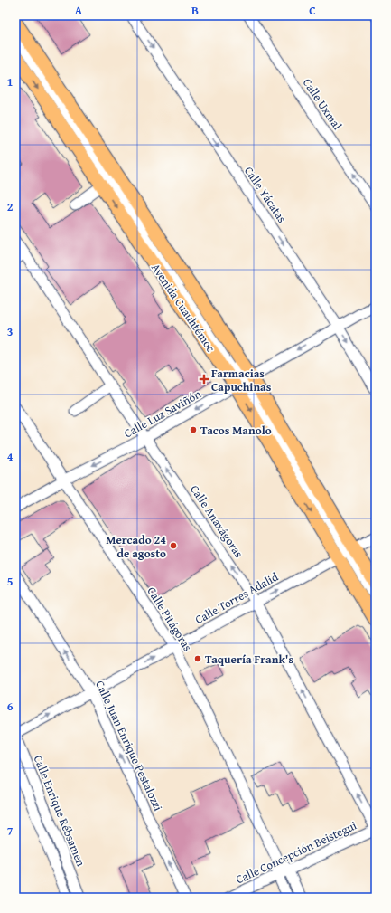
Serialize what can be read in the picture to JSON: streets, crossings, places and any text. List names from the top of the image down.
{
  "streets": {
    "main road": ["Avenida Cuauhtémoc"],
    "street": [
      "Calle Uxmal",
      "Calle Yácatas",
      "Calle Luz Saviñón",
      "Calle Anaxágoras",
      "Calle Torres Adalid",
      "Calle Pitágoras",
      "Calle Juan Enrique Pestalozzi",
      "Calle Enrique Rébsamen",
      "Calle Concepción Beistegui"
    ]
  },
  "crossings": [
    ["Calle Yácatas", "Calle Luz Saviñón"],
    ["Avenida Cuauhtémoc", "Calle Luz Saviñón"],
    ["Avenida Cuauhtémoc", "Calle Torres Adalid"],
    ["Calle Luz Saviñón", "Calle Anaxágoras"],
    ["Calle Luz Saviñón", "Calle Pitágoras"],
    ["Calle Anaxágoras", "Calle Torres Adalid"],
    ["Calle Anaxágoras", "Calle Concepción Beistegui"],
    ["Calle Torres Adalid", "Calle Pitágoras"],
    ["Calle Torres Adalid", "Calle Juan Enrique Pestalozzi"],
    ["Calle Torres Adalid", "Calle Enrique Rébsamen"],
    ["Calle Pitágoras", "Calle Concepción Beistegui"]
  ],
  "one_way": [
    "Calle Uxmal",
    "Calle Yácatas",
    "Calle Luz Saviñón",
    "Calle Anaxágoras",
    "Calle Torres Adalid",
    "Calle Juan Enrique Pestalozzi"
  ],
  "places": {
    "health": ["Farmacias Capuchinas"],
    "other": ["Tacos Manolo", "Mercado 24 de agosto", "Taquería Frank's"]
  },
  "grid": {
    "columns": ["A", "B", "C"],
    "rows": [
      "1",
      "2",
      "3",
      "4",
      "5",
      "6",
      "7"
    ]
  }
}
